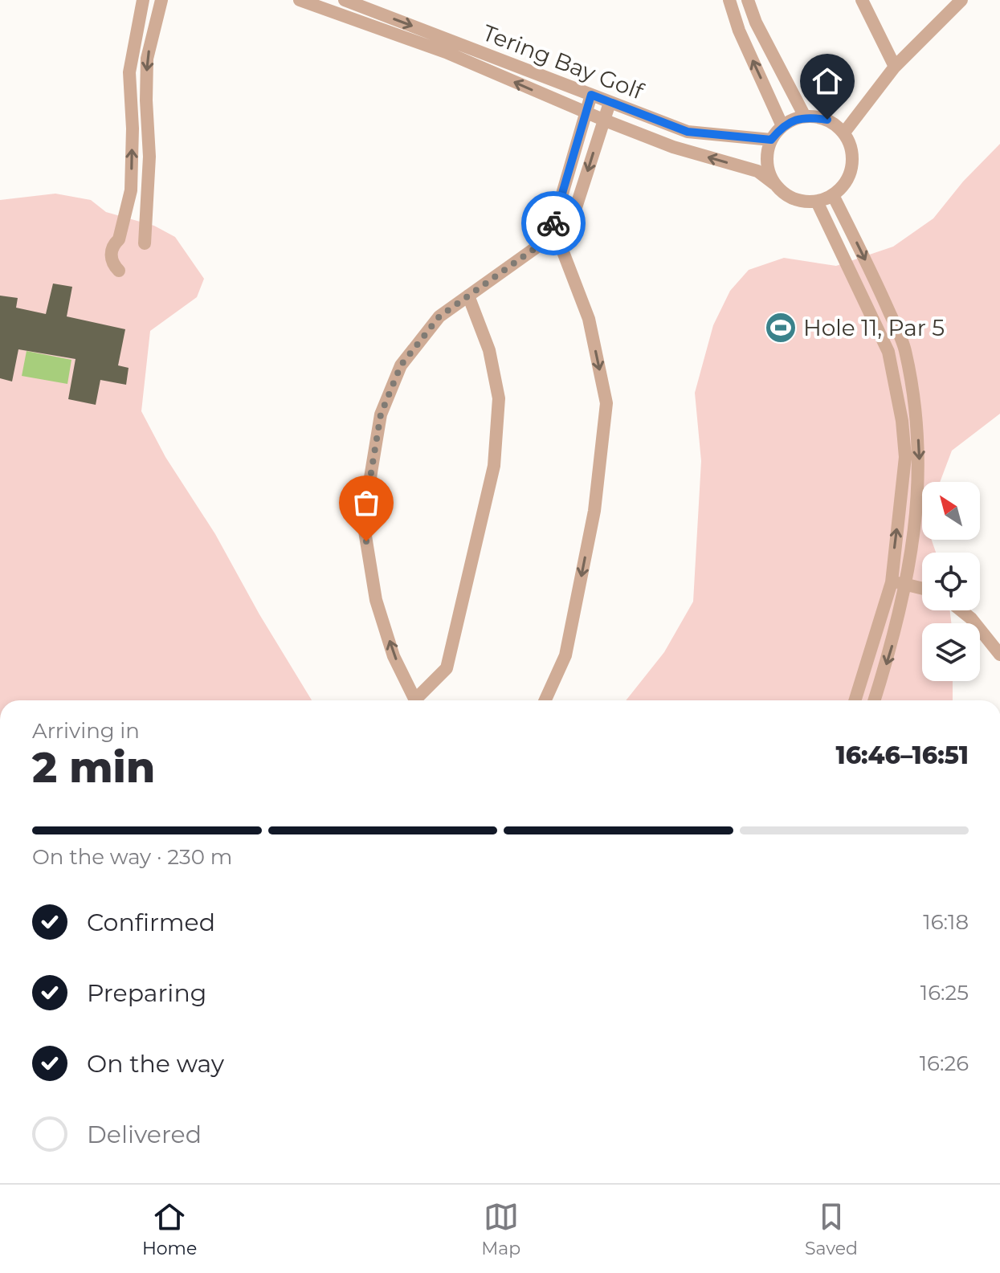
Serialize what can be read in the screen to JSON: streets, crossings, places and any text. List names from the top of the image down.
{
  "streets": {
    "street": ["Tering Bay Golf"]
  },
  "places": {
    "sports": ["Hole 11, Par 5"]
  },
  "north": "top left",
  "page": {
    "heading": ["2 min", "Arriving in", "16:46–16:51"],
    "bar": "On the way · 230 m",
    "list": [
      ["Confirmed", "16:18"],
      ["Preparing", "16:25"],
      ["On the way", "16:26"],
      "Delivered"
    ],
    "tabs": ["Home", "Map", "Saved"]
  }
}
